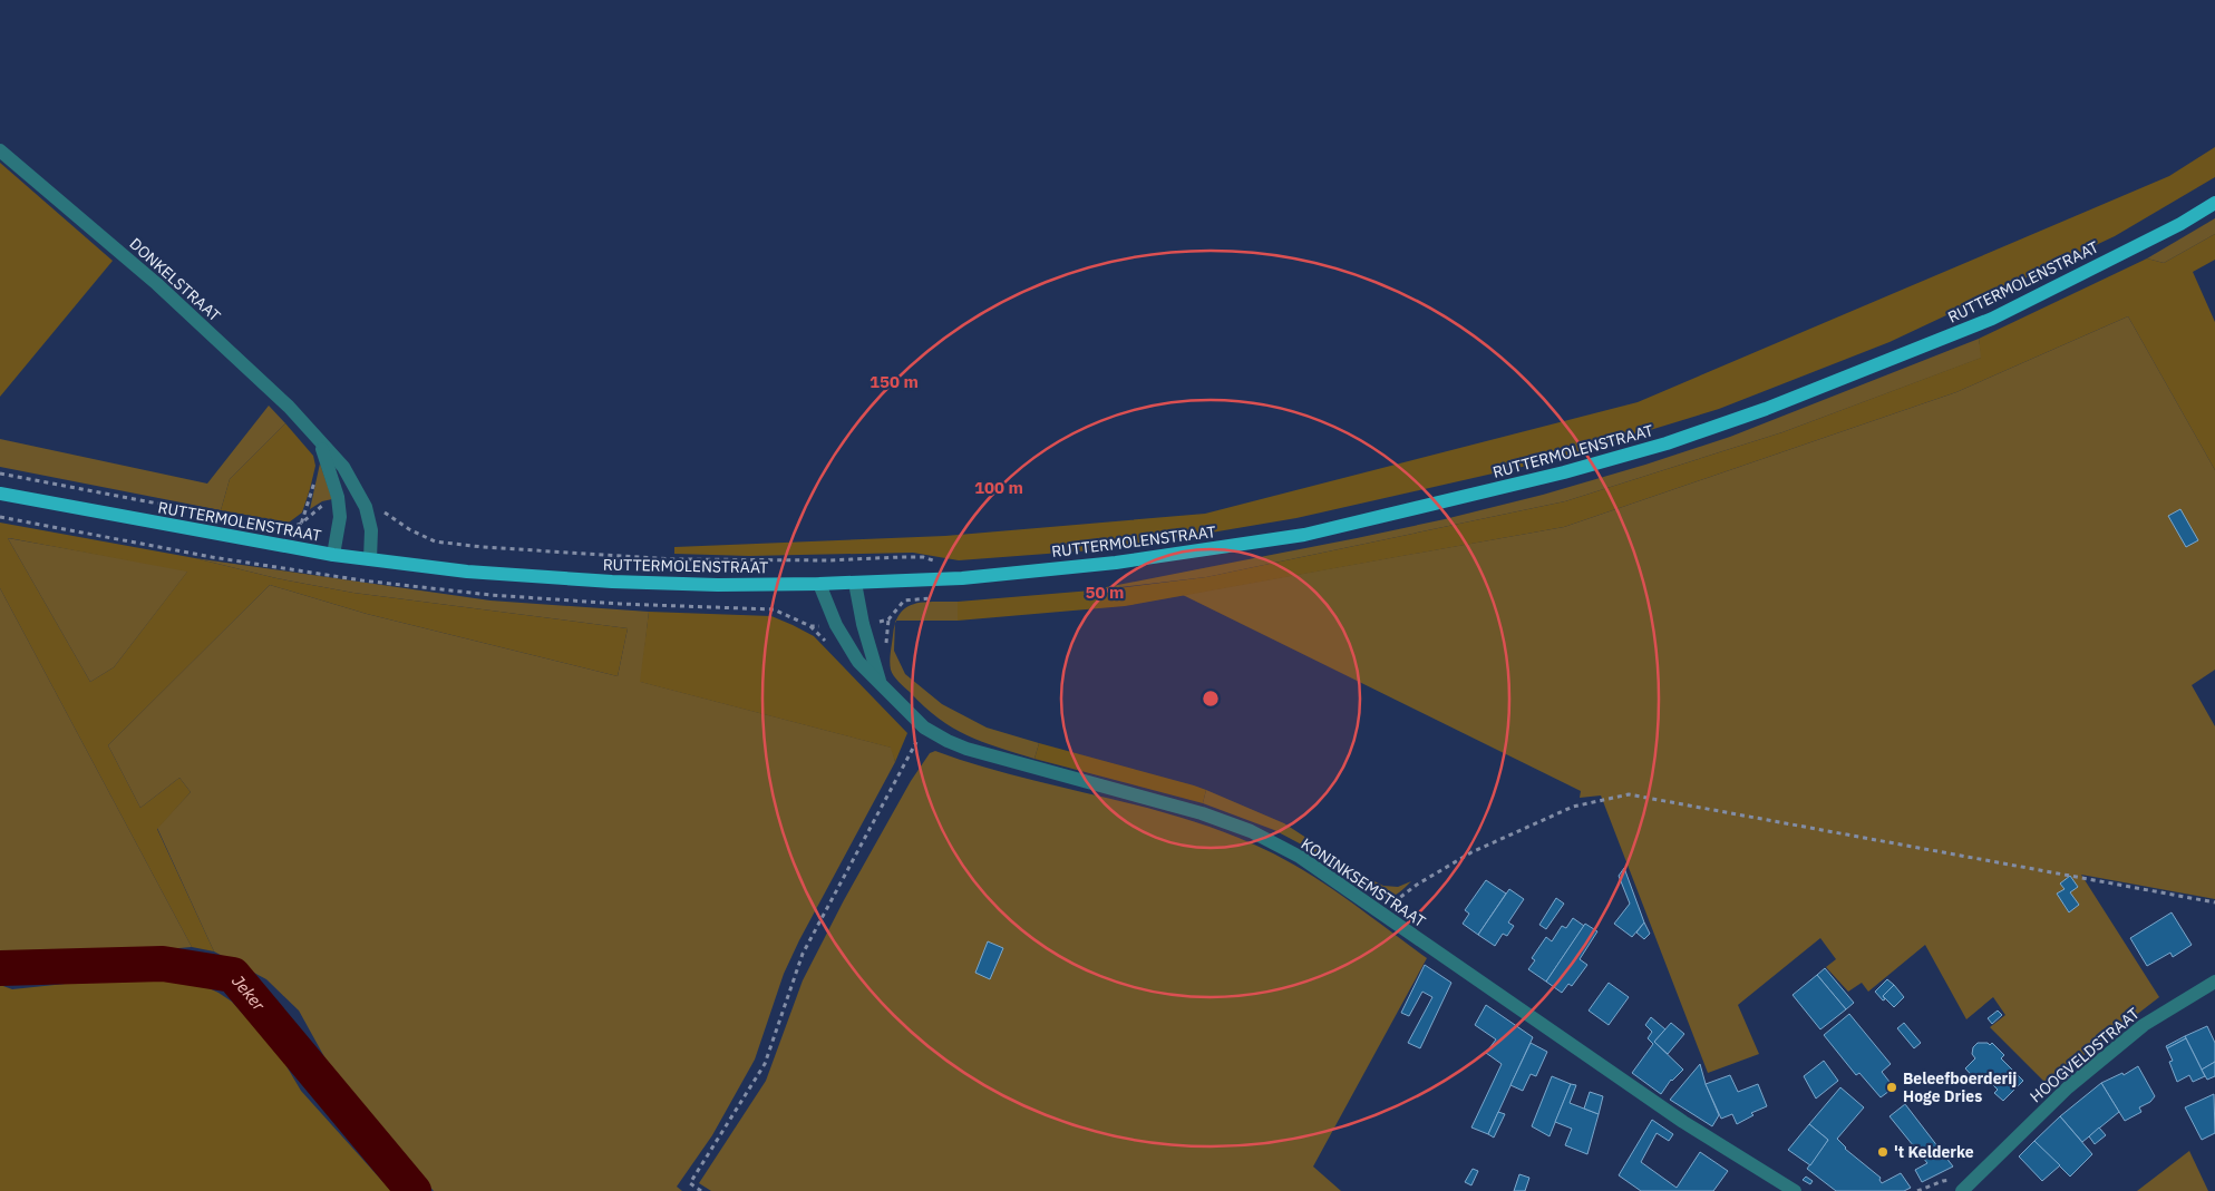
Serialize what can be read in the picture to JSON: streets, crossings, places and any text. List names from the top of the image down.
{
  "streets": {
    "main road": ["RUTTERMOLENSTRAAT"],
    "street": ["DONKELSTRAAT", "KONINKSEMSTRAAT", "HOOGVELDSTRAAT"]
  },
  "crossings": [
    ["DONKELSTRAAT", "RUTTERMOLENSTRAAT"],
    ["RUTTERMOLENSTRAAT", "KONINKSEMSTRAAT"]
  ],
  "water": ["Jeker"],
  "places": ["Beleefboerderij Hoge Dries", "'t Kelderke"],
  "rings": ["150 m", "100 m", "50 m"]
}
